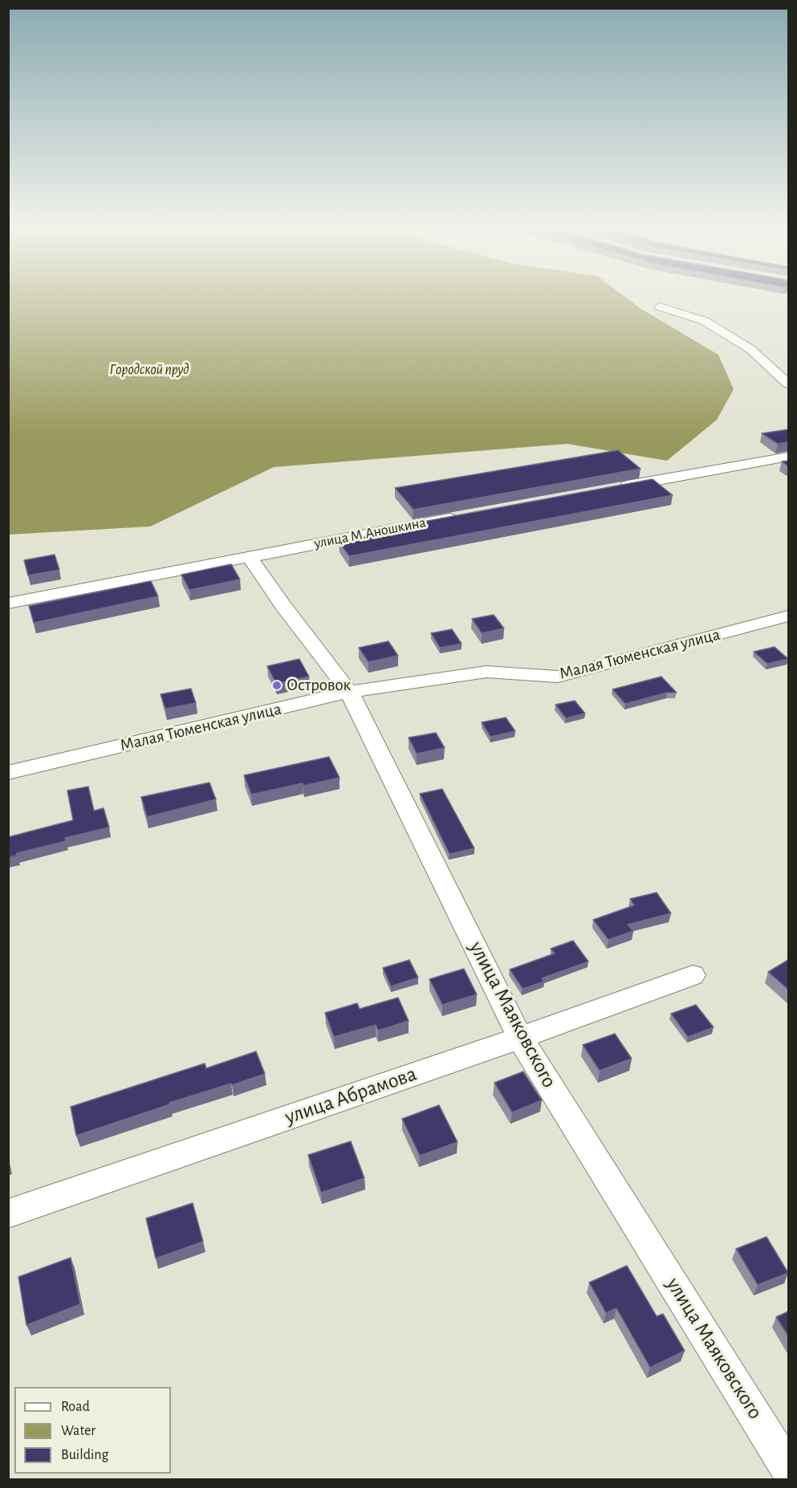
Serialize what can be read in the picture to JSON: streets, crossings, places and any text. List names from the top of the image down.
{
  "streets": {
    "street": [
      "улица М.Аношкина",
      "Малая Тюменская улица",
      "улица Маяковского",
      "улица Абрамова"
    ]
  },
  "crossings": [
    ["улица М.Аношкина", "улица Маяковского"],
    ["Малая Тюменская улица", "улица Маяковского"],
    ["улица Маяковского", "улица Абрамова"]
  ],
  "water": ["Городской пруд"],
  "places": ["Островок"],
  "legend": ["Road", "Water", "Building"]
}
